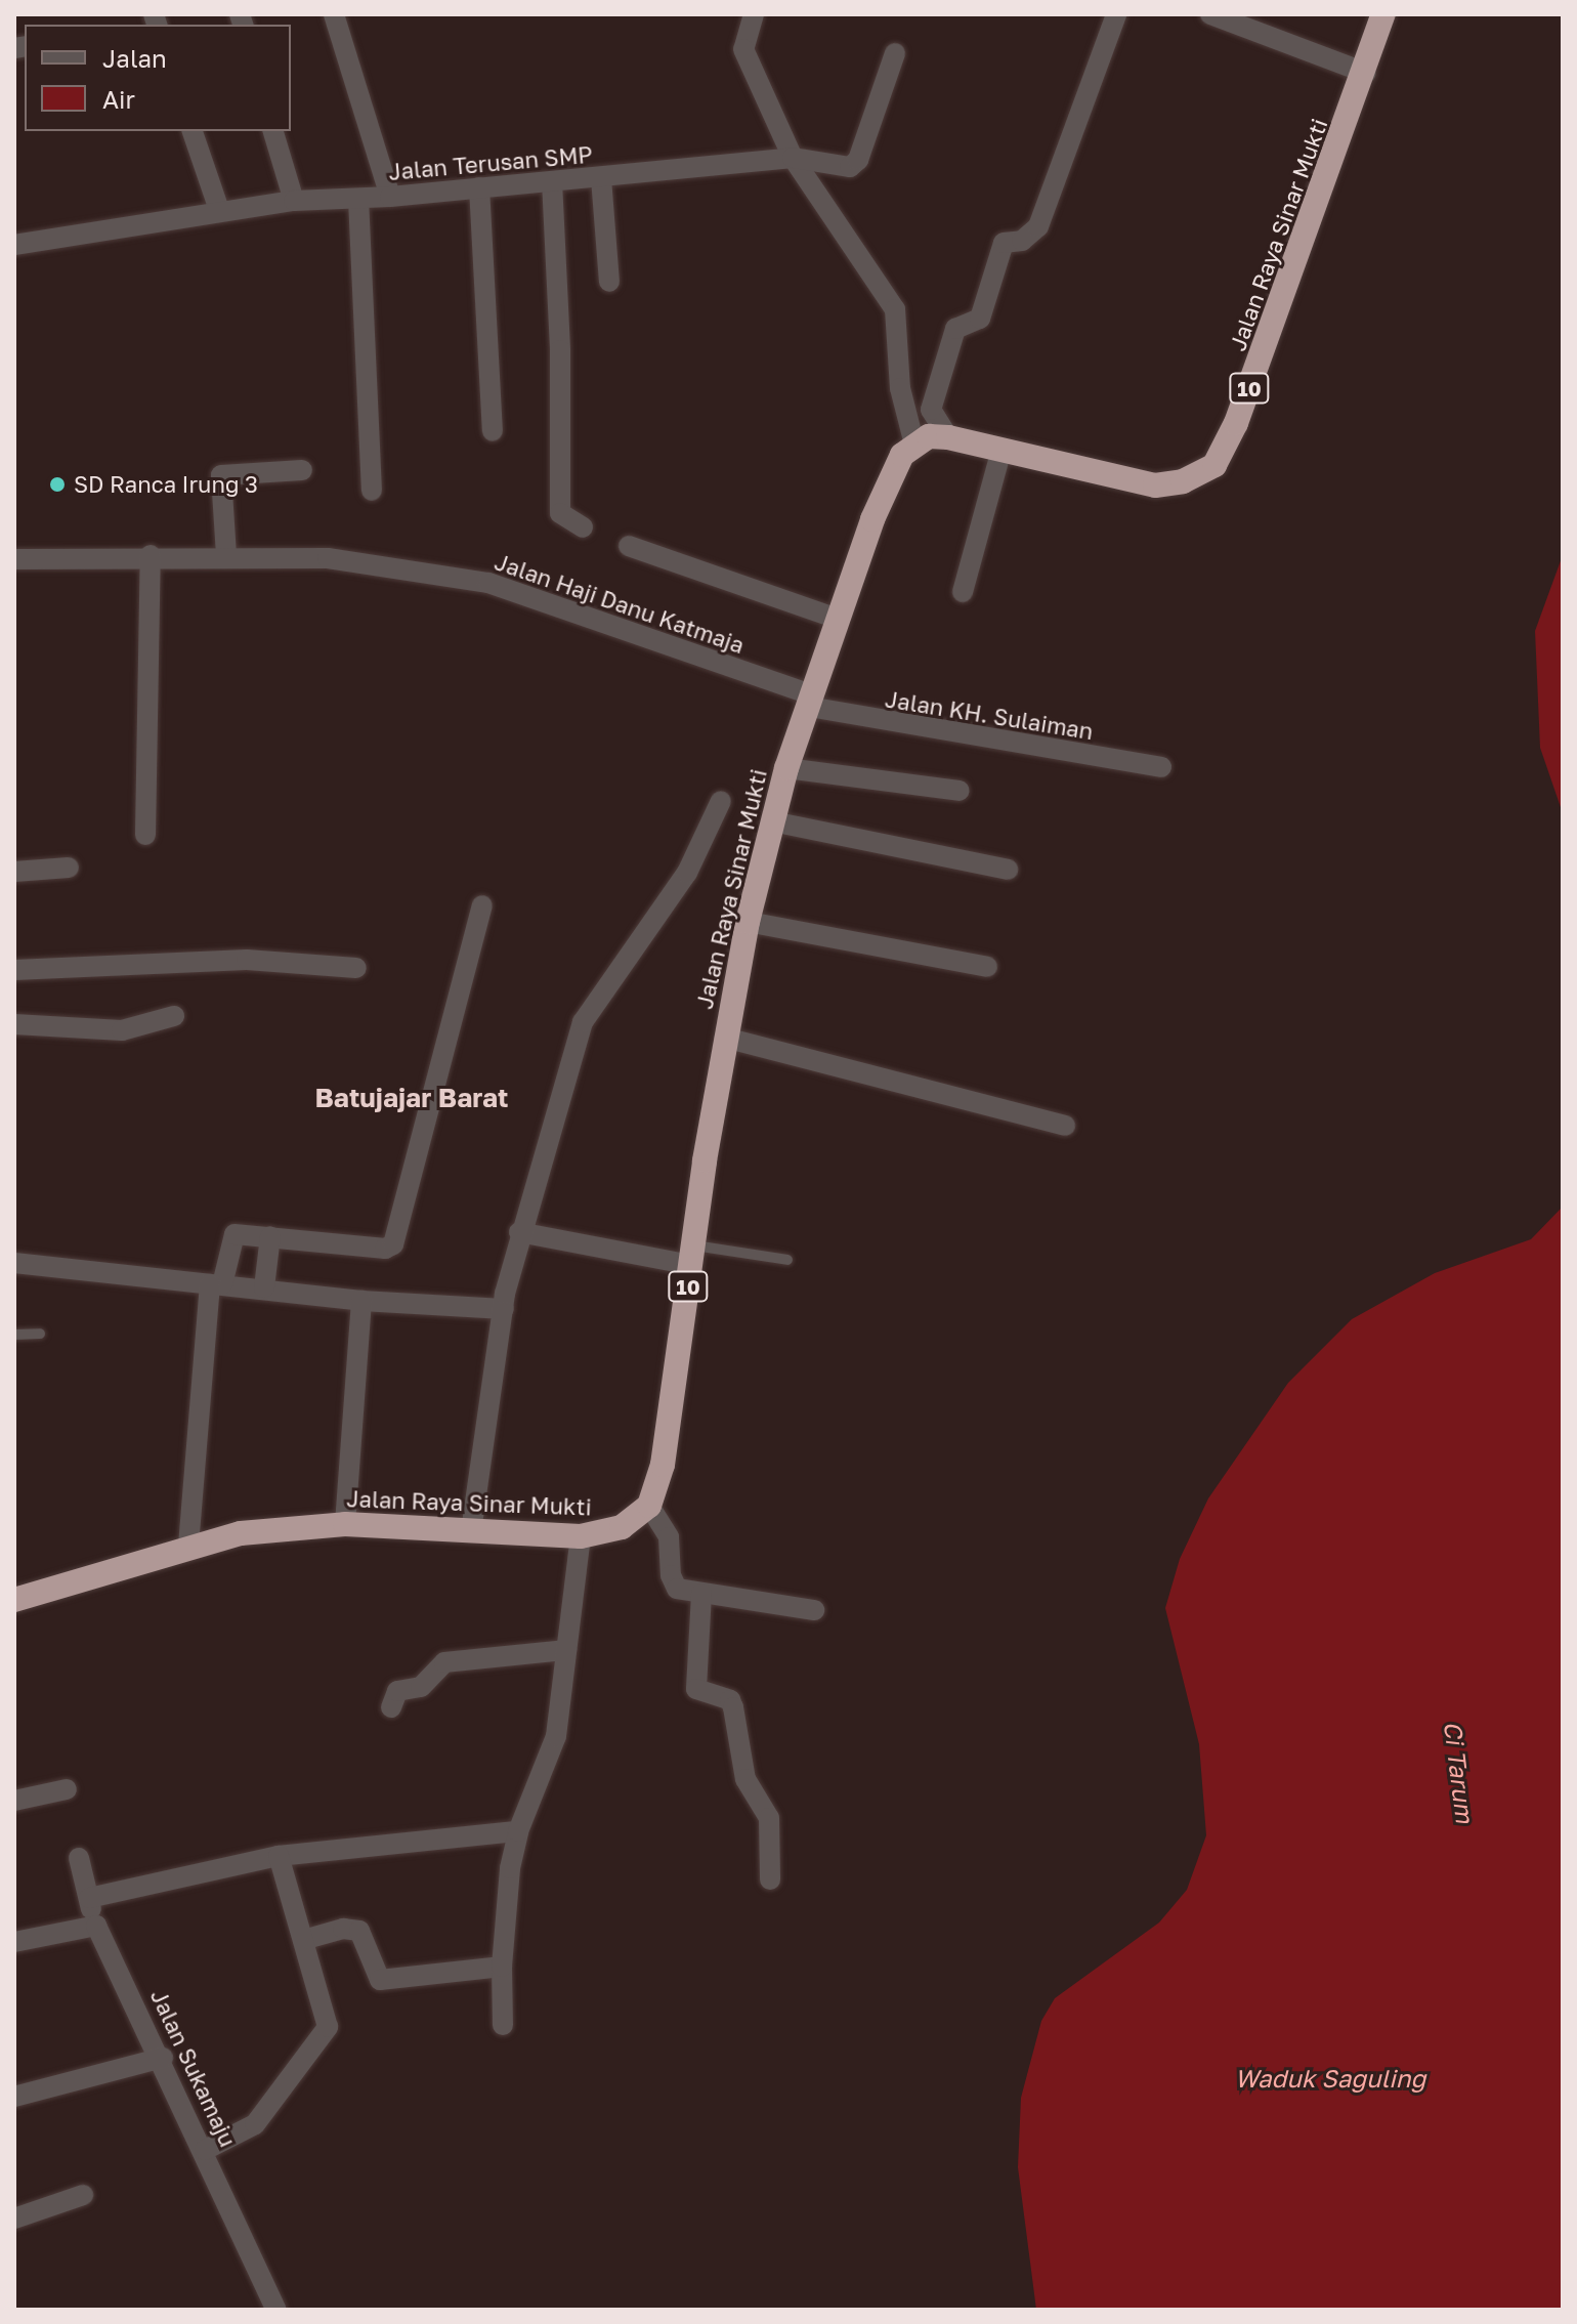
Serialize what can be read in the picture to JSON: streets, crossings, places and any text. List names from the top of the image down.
{
  "streets": {
    "highway": ["Jalan Raya Sinar Mukti", "10"],
    "street": [
      "Jalan Terusan SMP",
      "Jalan Haji Danu Katmaja",
      "Jalan KH. Sulaiman",
      "Jalan Sukamaju"
    ]
  },
  "crossings": [
    ["Jalan Raya Sinar Mukti", "Jalan Haji Danu Katmaja"],
    ["Jalan Raya Sinar Mukti", "Jalan KH. Sulaiman"],
    ["Jalan Haji Danu Katmaja", "Jalan KH. Sulaiman"]
  ],
  "districts": ["Batujajar Barat"],
  "water": ["Ci Tarum", "Waduk Saguling"],
  "places": ["SD Ranca Irung 3"],
  "legend": ["Jalan", "Air"]
}
